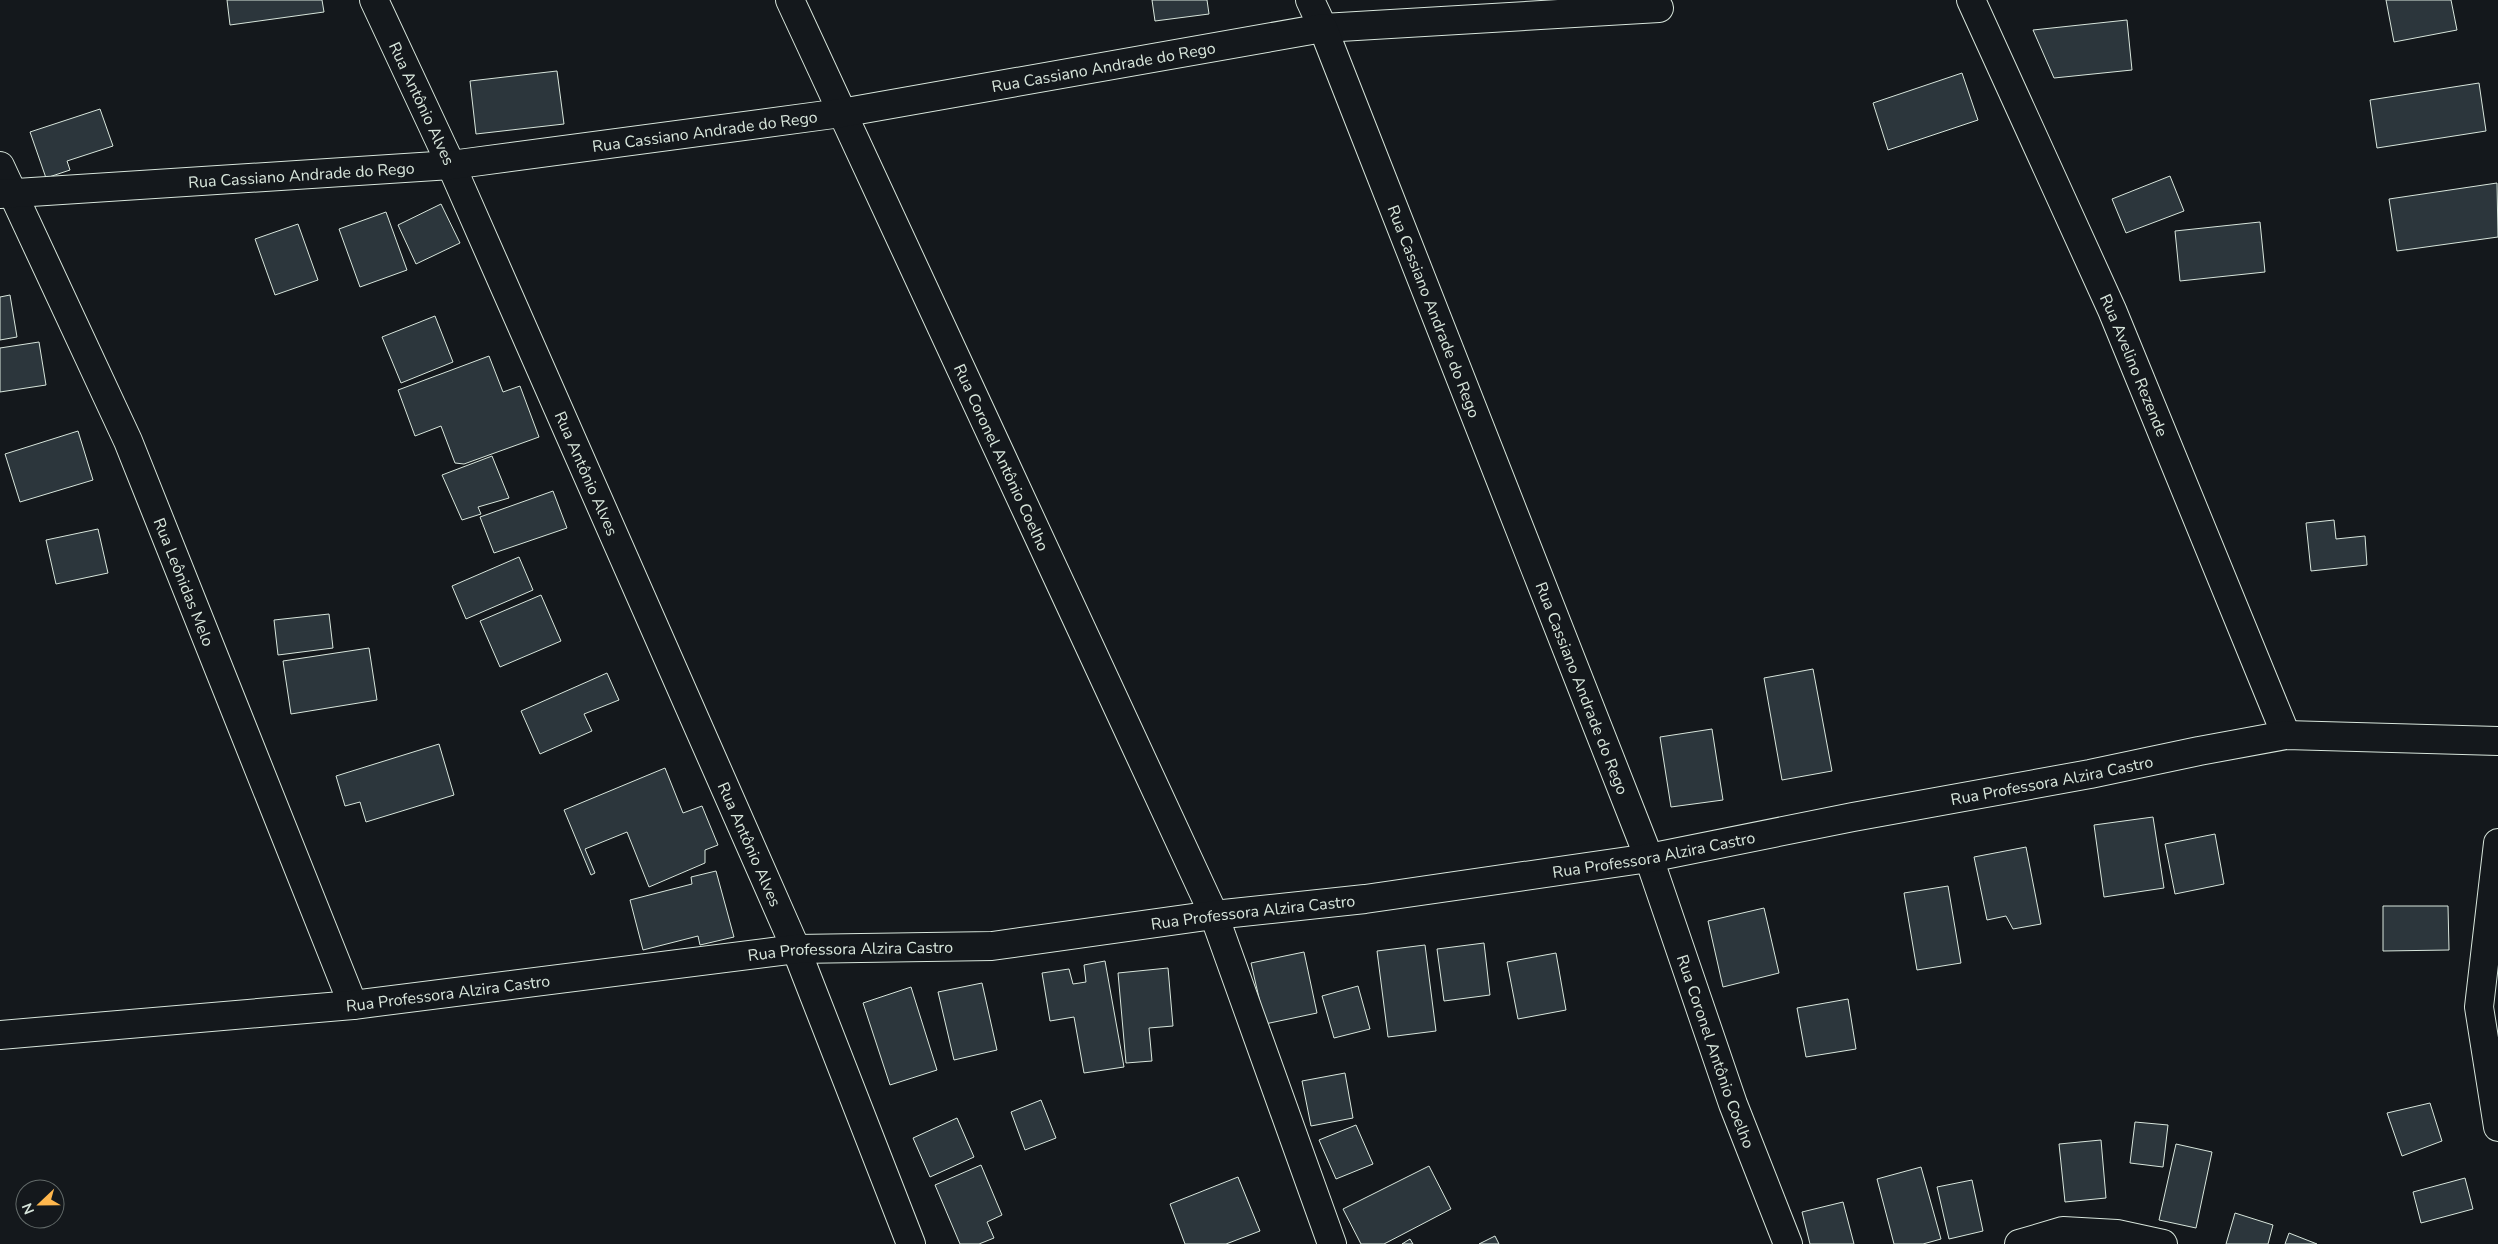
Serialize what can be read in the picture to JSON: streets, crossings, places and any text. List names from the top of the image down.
{
  "streets": {
    "street": [
      "Rua Cassiano Andrade do Rego",
      "Rua Antônio Alves",
      "Rua Avelino Rezende",
      "Rua Coronel Antônio Coelho",
      "Rua Leônidas Melo",
      "Rua Professora Alzira Castro"
    ]
  },
  "crossings": [
    ["Rua Cassiano Andrade do Rego", "Rua Antônio Alves"],
    ["Rua Cassiano Andrade do Rego", "Rua Coronel Antônio Coelho"],
    ["Rua Cassiano Andrade do Rego", "Rua Leônidas Melo"],
    ["Rua Cassiano Andrade do Rego", "Rua Professora Alzira Castro"],
    ["Rua Antônio Alves", "Rua Professora Alzira Castro"],
    ["Rua Avelino Rezende", "Rua Professora Alzira Castro"],
    ["Rua Coronel Antônio Coelho", "Rua Professora Alzira Castro"],
    ["Rua Leônidas Melo", "Rua Professora Alzira Castro"]
  ],
  "north": "left"
}
